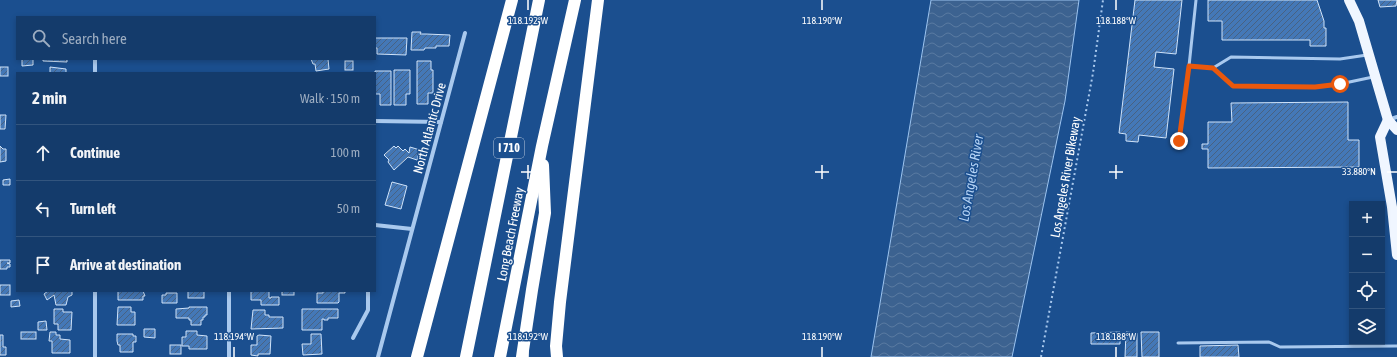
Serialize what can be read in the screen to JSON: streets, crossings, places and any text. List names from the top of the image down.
{
  "streets": {
    "highway": ["I 710", "Long Beach Freeway"],
    "street": ["North Atlantic Drive"],
    "path": ["Los Angeles River Bikeway"]
  },
  "water": ["Los Angeles River"],
  "page": {
    "search": "Search here",
    "heading": ["2 min", "Walk · 150 m"],
    "list": [
      ["Continue", "100 m"],
      ["Turn left", "50 m"],
      "Arrive at destination"
    ],
    "map_buttons": ["+", "−"]
  },
  "coordinates": [
    "118.192°W",
    "118.190°W",
    "118.188°W",
    "33.880°N",
    "118.194°W"
  ]
}
